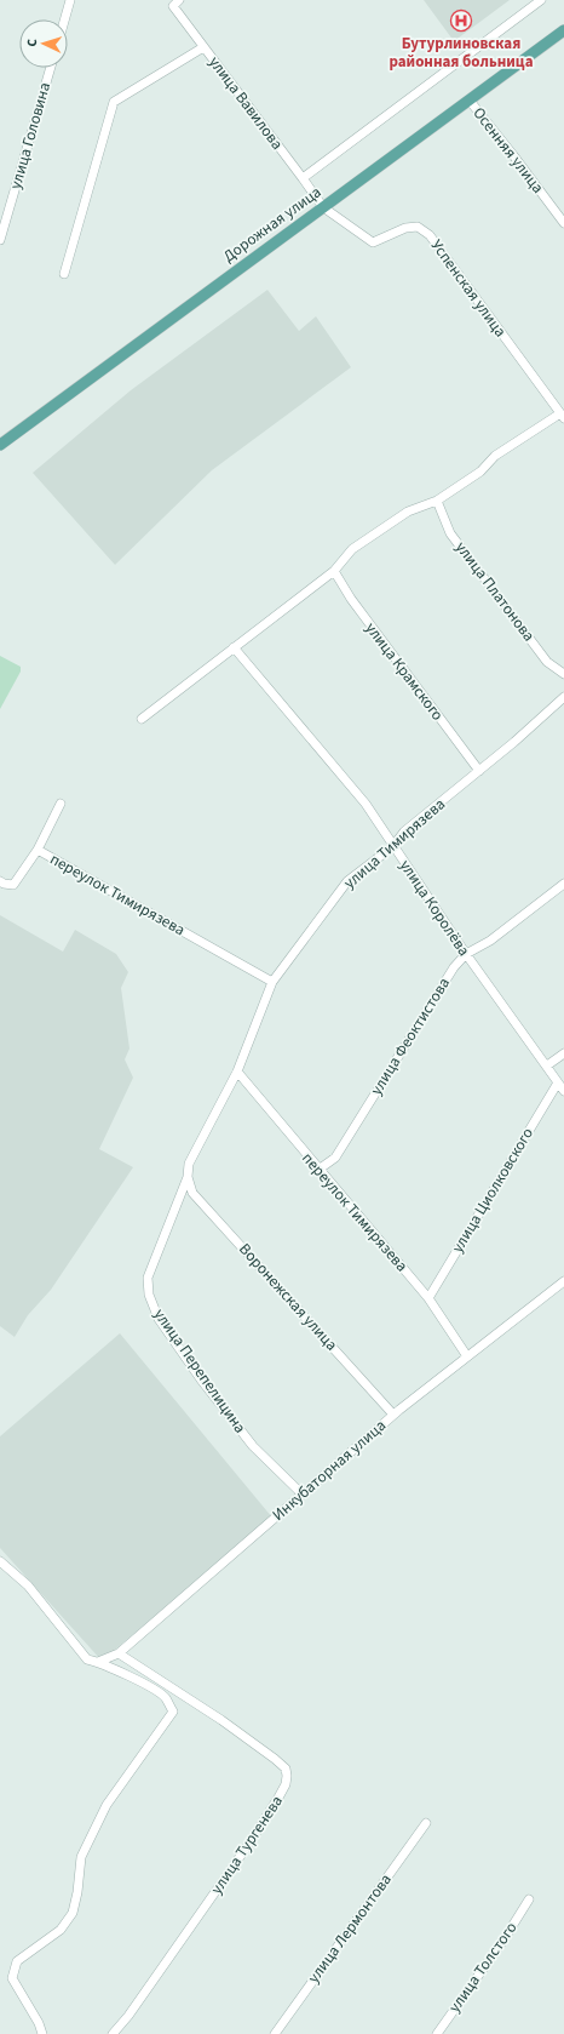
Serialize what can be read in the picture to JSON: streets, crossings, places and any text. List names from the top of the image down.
{
  "streets": {
    "main road": ["Дорожная улица"],
    "street": [
      "улица Вавилова",
      "улица Головина",
      "Осенняя улица",
      "Успенская улица",
      "улица Платонова",
      "улица Крамского",
      "улица Тимирязева",
      "переулок Тимирязева",
      "улица Королёва",
      "улица Феоктистова",
      "улица Циолковского",
      "Воронежская улица",
      "улица Перепелицина",
      "Инкубаторная улица",
      "улица Тургенева",
      "улица Лермонтова",
      "улица Толстого"
    ]
  },
  "crossings": [
    ["улица Вавилова", "Дорожная улица"],
    ["улица Вавилова", "Успенская улица"],
    ["Осенняя улица", "Дорожная улица"],
    ["Дорожная улица", "Успенская улица"],
    ["улица Крамского", "улица Тимирязева"],
    ["улица Тимирязева", "переулок Тимирязева"],
    ["улица Тимирязева", "улица Королёва"],
    ["улица Тимирязева", "Воронежская улица"],
    ["улица Тимирязева", "улица Перепелицина"],
    ["переулок Тимирязева", "улица Феоктистова"],
    ["переулок Тимирязева", "улица Циолковского"],
    ["переулок Тимирязева", "Инкубаторная улица"],
    ["улица Королёва", "улица Феоктистова"],
    ["улица Королёва", "улица Циолковского"],
    ["Воронежская улица", "улица Перепелицина"],
    ["Воронежская улица", "Инкубаторная улица"],
    ["улица Перепелицина", "Инкубаторная улица"],
    ["Инкубаторная улица", "улица Тургенева"]
  ],
  "places": {
    "hospital": ["Бутурлиновская районная больница"]
  },
  "north": "left"
}
